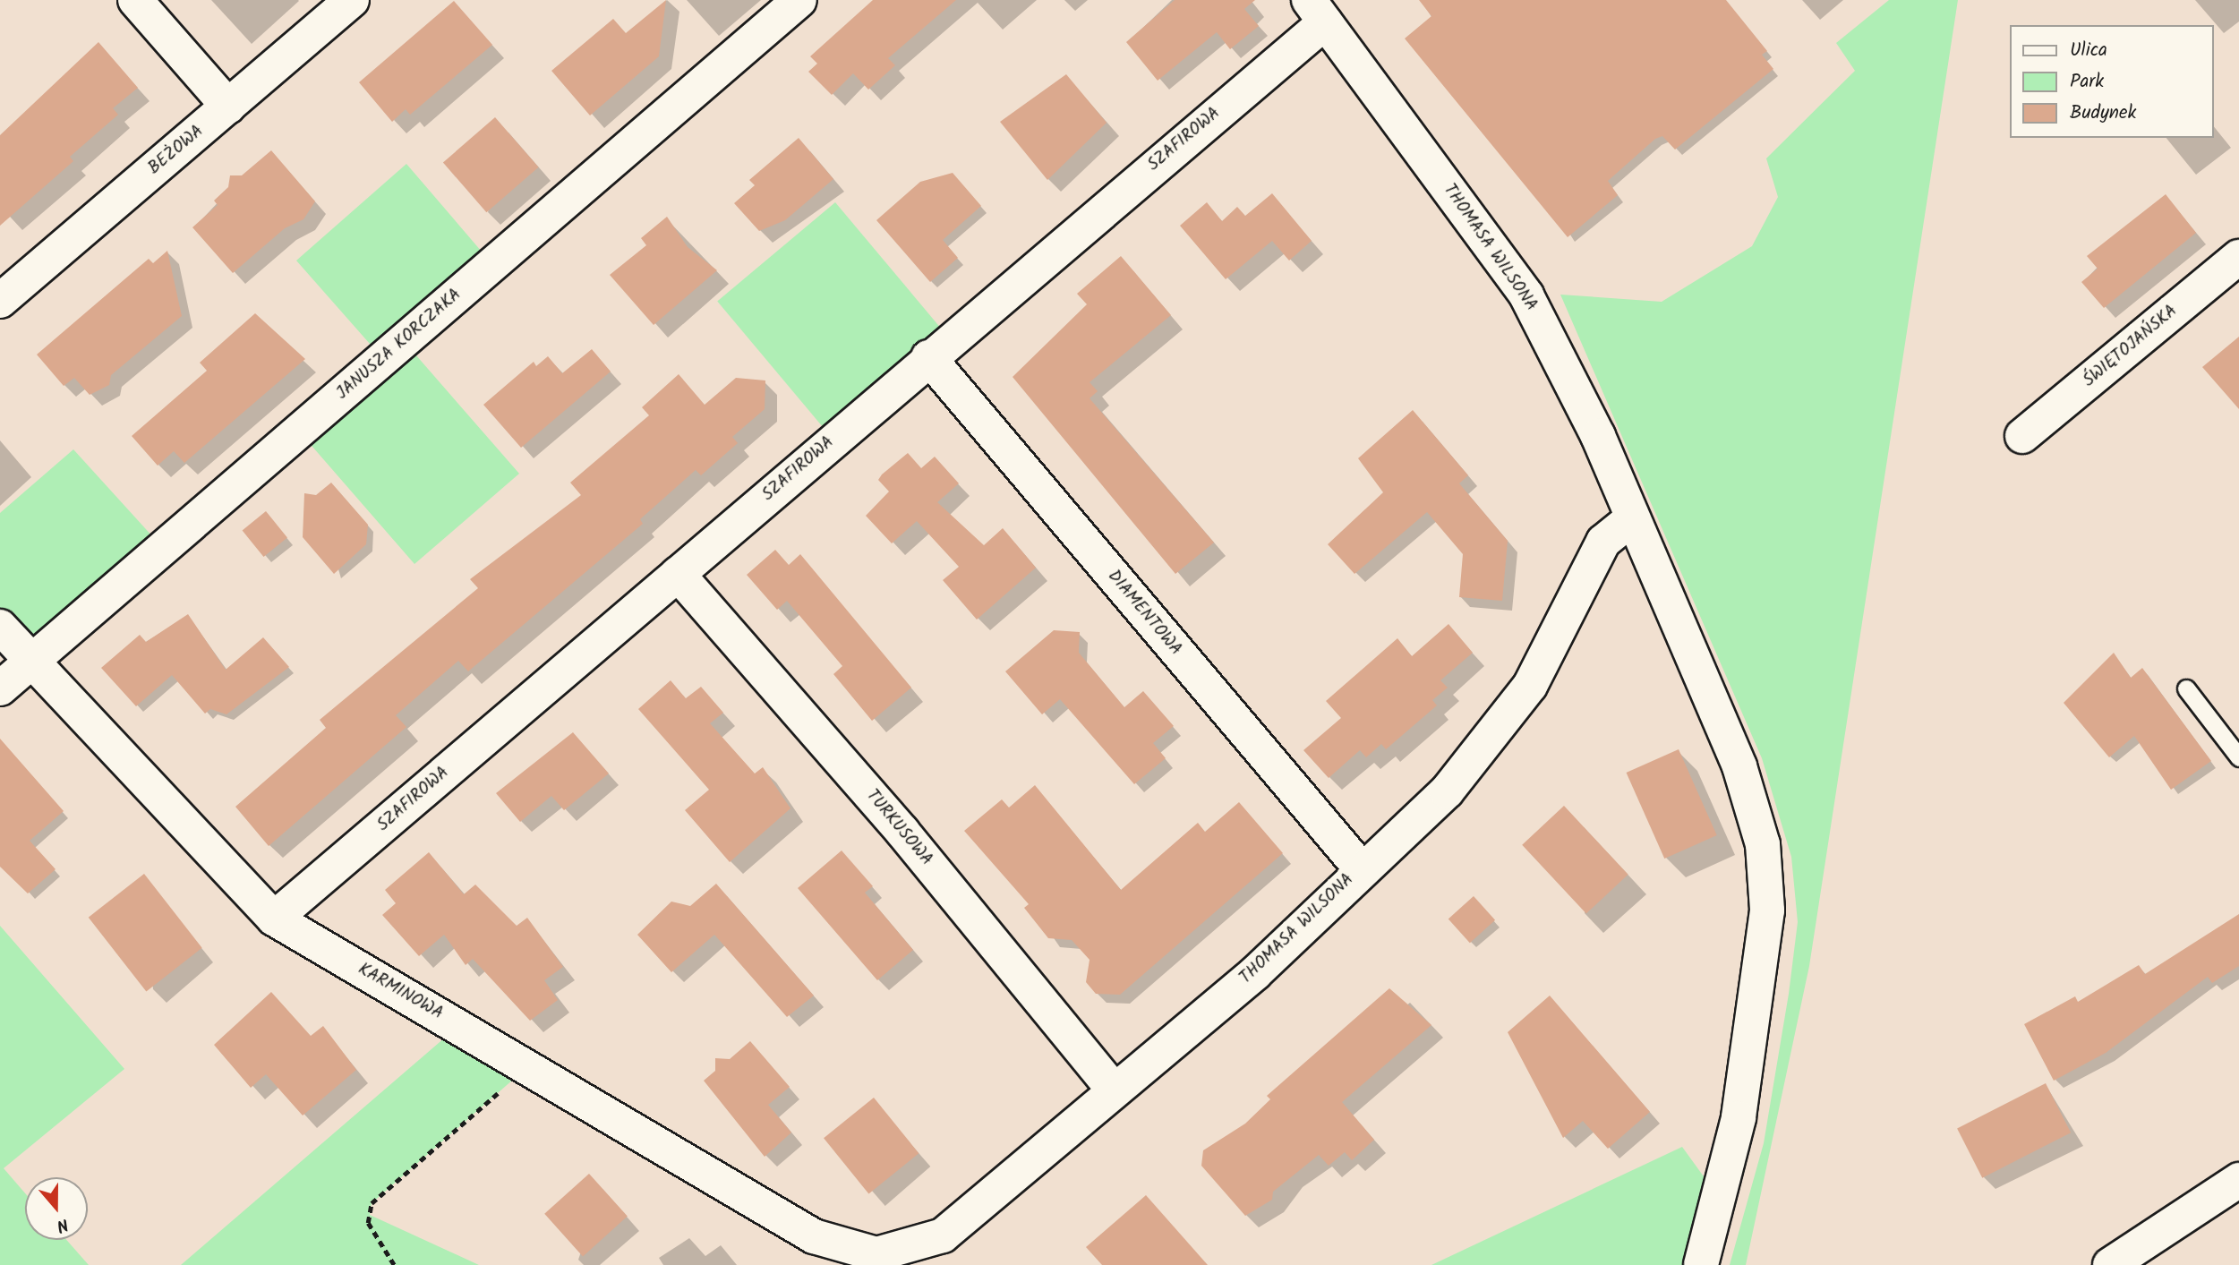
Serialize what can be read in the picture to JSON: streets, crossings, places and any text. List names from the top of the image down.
{
  "streets": {
    "street": [
      "SZAFIROWA",
      "BEŻOWA",
      "THOMASA WILSONA",
      "JANUSZA KORCZAKA",
      "ŚWIĘTOJAŃSKA",
      "DIAMENTOWA",
      "TURKUSOWA",
      "KARMINOWA"
    ]
  },
  "crossings": [
    ["SZAFIROWA", "THOMASA WILSONA"],
    ["SZAFIROWA", "DIAMENTOWA"],
    ["SZAFIROWA", "TURKUSOWA"],
    ["SZAFIROWA", "KARMINOWA"],
    ["THOMASA WILSONA", "DIAMENTOWA"],
    ["THOMASA WILSONA", "TURKUSOWA"],
    ["THOMASA WILSONA", "KARMINOWA"],
    ["JANUSZA KORCZAKA", "KARMINOWA"]
  ],
  "legend": ["Ulica", "Park", "Budynek"],
  "north": "bottom"
}
